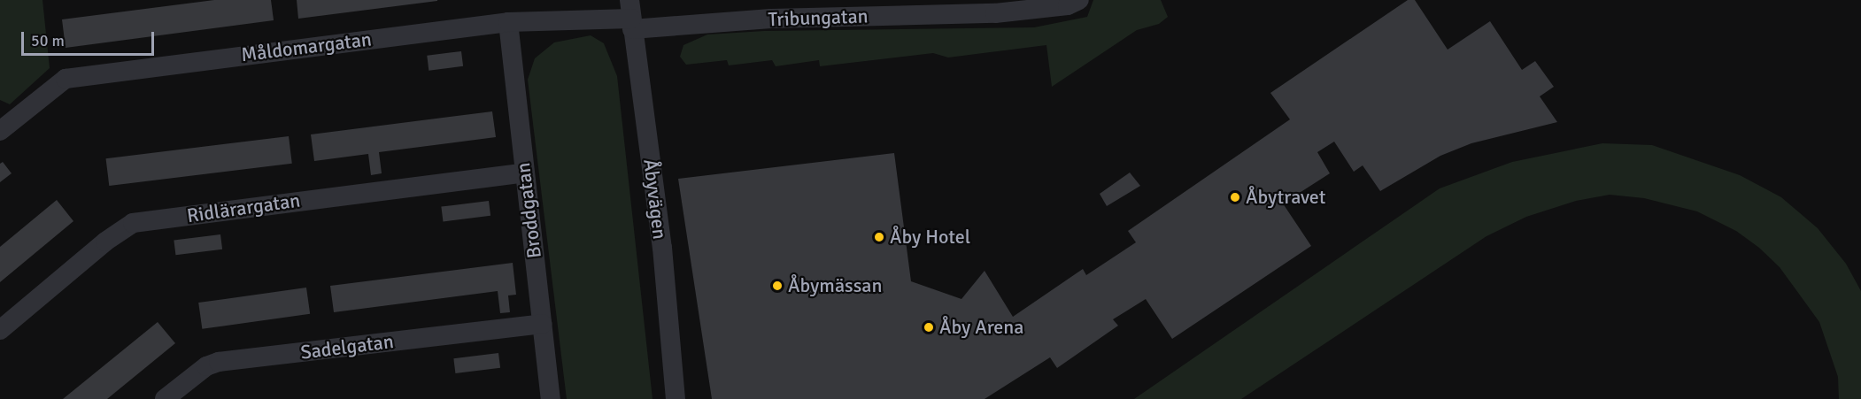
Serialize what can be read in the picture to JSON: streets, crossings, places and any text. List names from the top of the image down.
{
  "streets": {
    "street": [
      "Tribungatan",
      "Måldomargatan",
      "Åbyvägen",
      "Ridlärargatan",
      "Broddgatan",
      "Sadelgatan"
    ]
  },
  "crossings": [
    ["Tribungatan", "Måldomargatan"],
    ["Tribungatan", "Åbyvägen"],
    ["Måldomargatan", "Åbyvägen"],
    ["Måldomargatan", "Broddgatan"],
    ["Ridlärargatan", "Broddgatan"],
    ["Broddgatan", "Sadelgatan"]
  ],
  "places": [
    "Åbytravet",
    "Åby Hotel",
    "Åbymässan",
    "Åby Arena"
  ],
  "scale_bar": "50 m"
}
